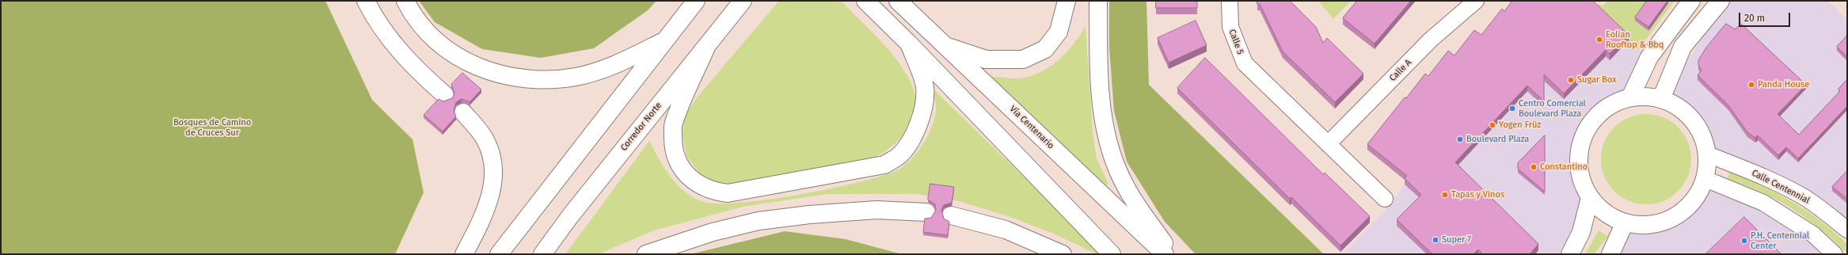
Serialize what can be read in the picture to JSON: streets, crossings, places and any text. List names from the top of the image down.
{
  "streets": {
    "main road": ["Corredor Norte", "Vía Centenario"],
    "street": ["Calle 5", "Calle A", "Calle Centennial"]
  },
  "crossings": [
    ["Calle 5", "Calle A"]
  ],
  "parks": ["Bosques de Camino de Cruces Sur"],
  "places": [
    "Eolian Rooftop & Bbq",
    "Sugar Box",
    "Panda House",
    "Centro Comercial Boulevard Plaza",
    "Yogen Früz",
    "Boulevard Plaza",
    "Constantino",
    "Tapas y Vinos",
    "Super 7",
    "P.H. Centennial Center"
  ],
  "scale_bar": "20 m"
}
